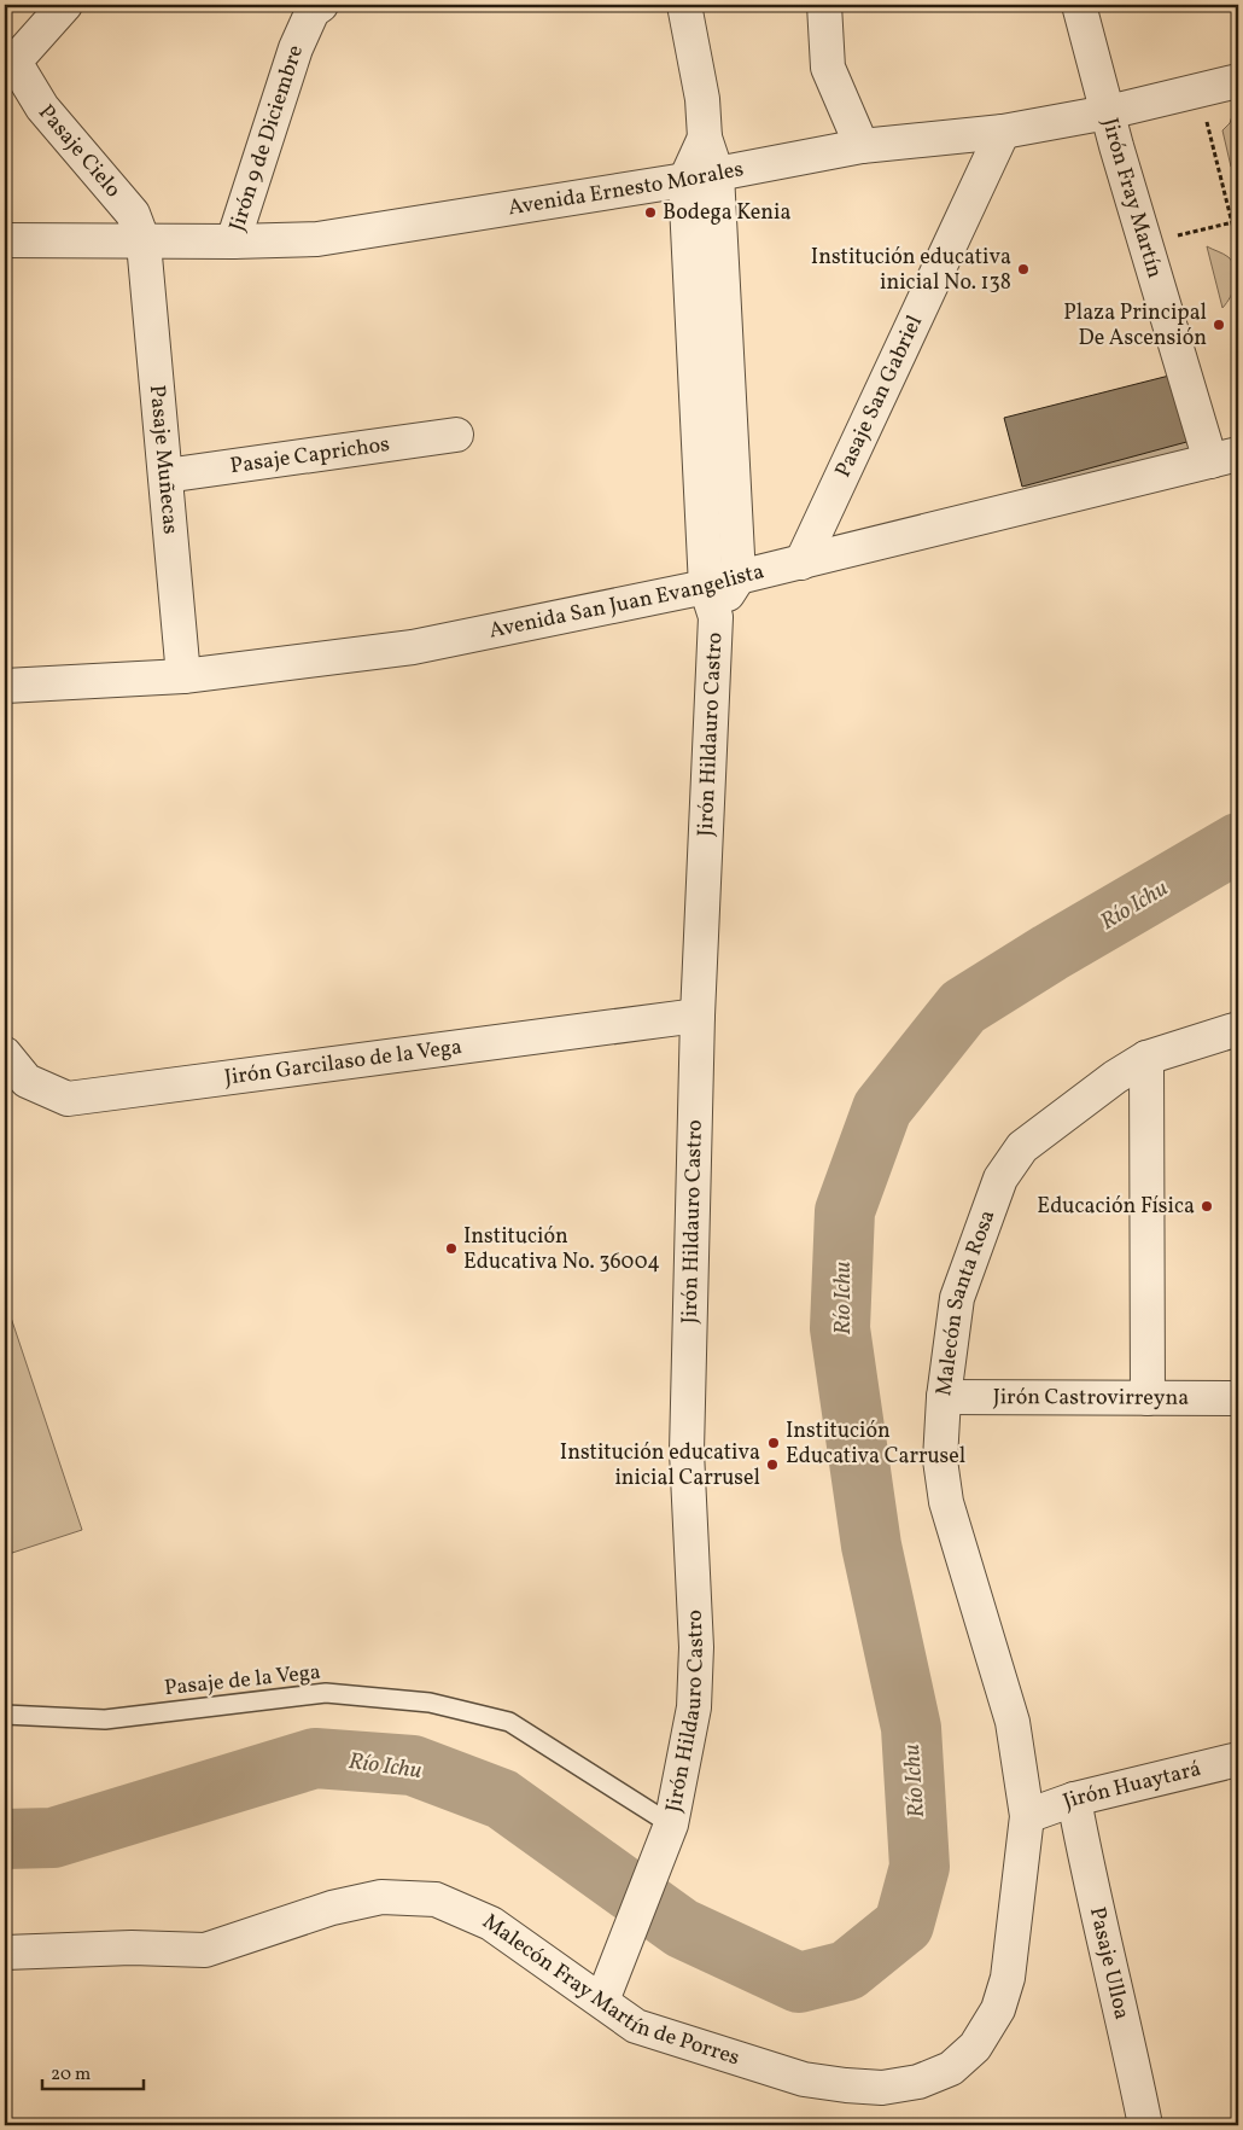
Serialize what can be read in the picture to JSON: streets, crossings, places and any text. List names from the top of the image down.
{
  "streets": {
    "street": [
      "Jirón 9 de Diciembre",
      "Pasaje Cielo",
      "Avenida Ernesto Morales",
      "Jirón Fray Martín",
      "Pasaje San Gabriel",
      "Pasaje Caprichos",
      "Pasaje Muñecas",
      "Avenida San Juan Evangelista",
      "Jirón Hildauro Castro",
      "Jirón Garcilaso de la Vega",
      "Malecón Santa Rosa",
      "Jirón Castrovirreyna",
      "Jirón Huaytará",
      "Pasaje Ulloa",
      "Malecón Fray Martín de Porres"
    ],
    "lane": ["Pasaje de la Vega"]
  },
  "crossings": [
    ["Jirón 9 de Diciembre", "Avenida Ernesto Morales"],
    ["Pasaje Cielo", "Avenida Ernesto Morales"],
    ["Pasaje Cielo", "Pasaje Muñecas"],
    ["Avenida Ernesto Morales", "Jirón Fray Martín"],
    ["Avenida Ernesto Morales", "Pasaje San Gabriel"],
    ["Avenida Ernesto Morales", "Pasaje Muñecas"],
    ["Avenida Ernesto Morales", "Jirón Hildauro Castro"],
    ["Jirón Fray Martín", "Avenida San Juan Evangelista"],
    ["Pasaje San Gabriel", "Avenida San Juan Evangelista"],
    ["Pasaje Caprichos", "Pasaje Muñecas"],
    ["Pasaje Muñecas", "Avenida San Juan Evangelista"],
    ["Avenida San Juan Evangelista", "Jirón Hildauro Castro"],
    ["Jirón Hildauro Castro", "Jirón Garcilaso de la Vega"],
    ["Jirón Hildauro Castro", "Pasaje de la Vega"],
    ["Jirón Hildauro Castro", "Malecón Fray Martín de Porres"],
    ["Malecón Santa Rosa", "Jirón Castrovirreyna"],
    ["Malecón Santa Rosa", "Jirón Huaytará"],
    ["Malecón Santa Rosa", "Malecón Fray Martín de Porres"],
    ["Jirón Huaytará", "Pasaje Ulloa"],
    ["Jirón Huaytará", "Malecón Fray Martín de Porres"]
  ],
  "water": ["Río Ichu"],
  "places": [
    "Bodega Kenia",
    "Institución educativa inicial No. 138",
    "Plaza Principal De Ascensión",
    "Educación Física",
    "Institución Educativa No. 36004",
    "Institución Educativa Carrusel",
    "Institución educativa inicial Carrusel"
  ],
  "scale_bar": "20 m"
}
